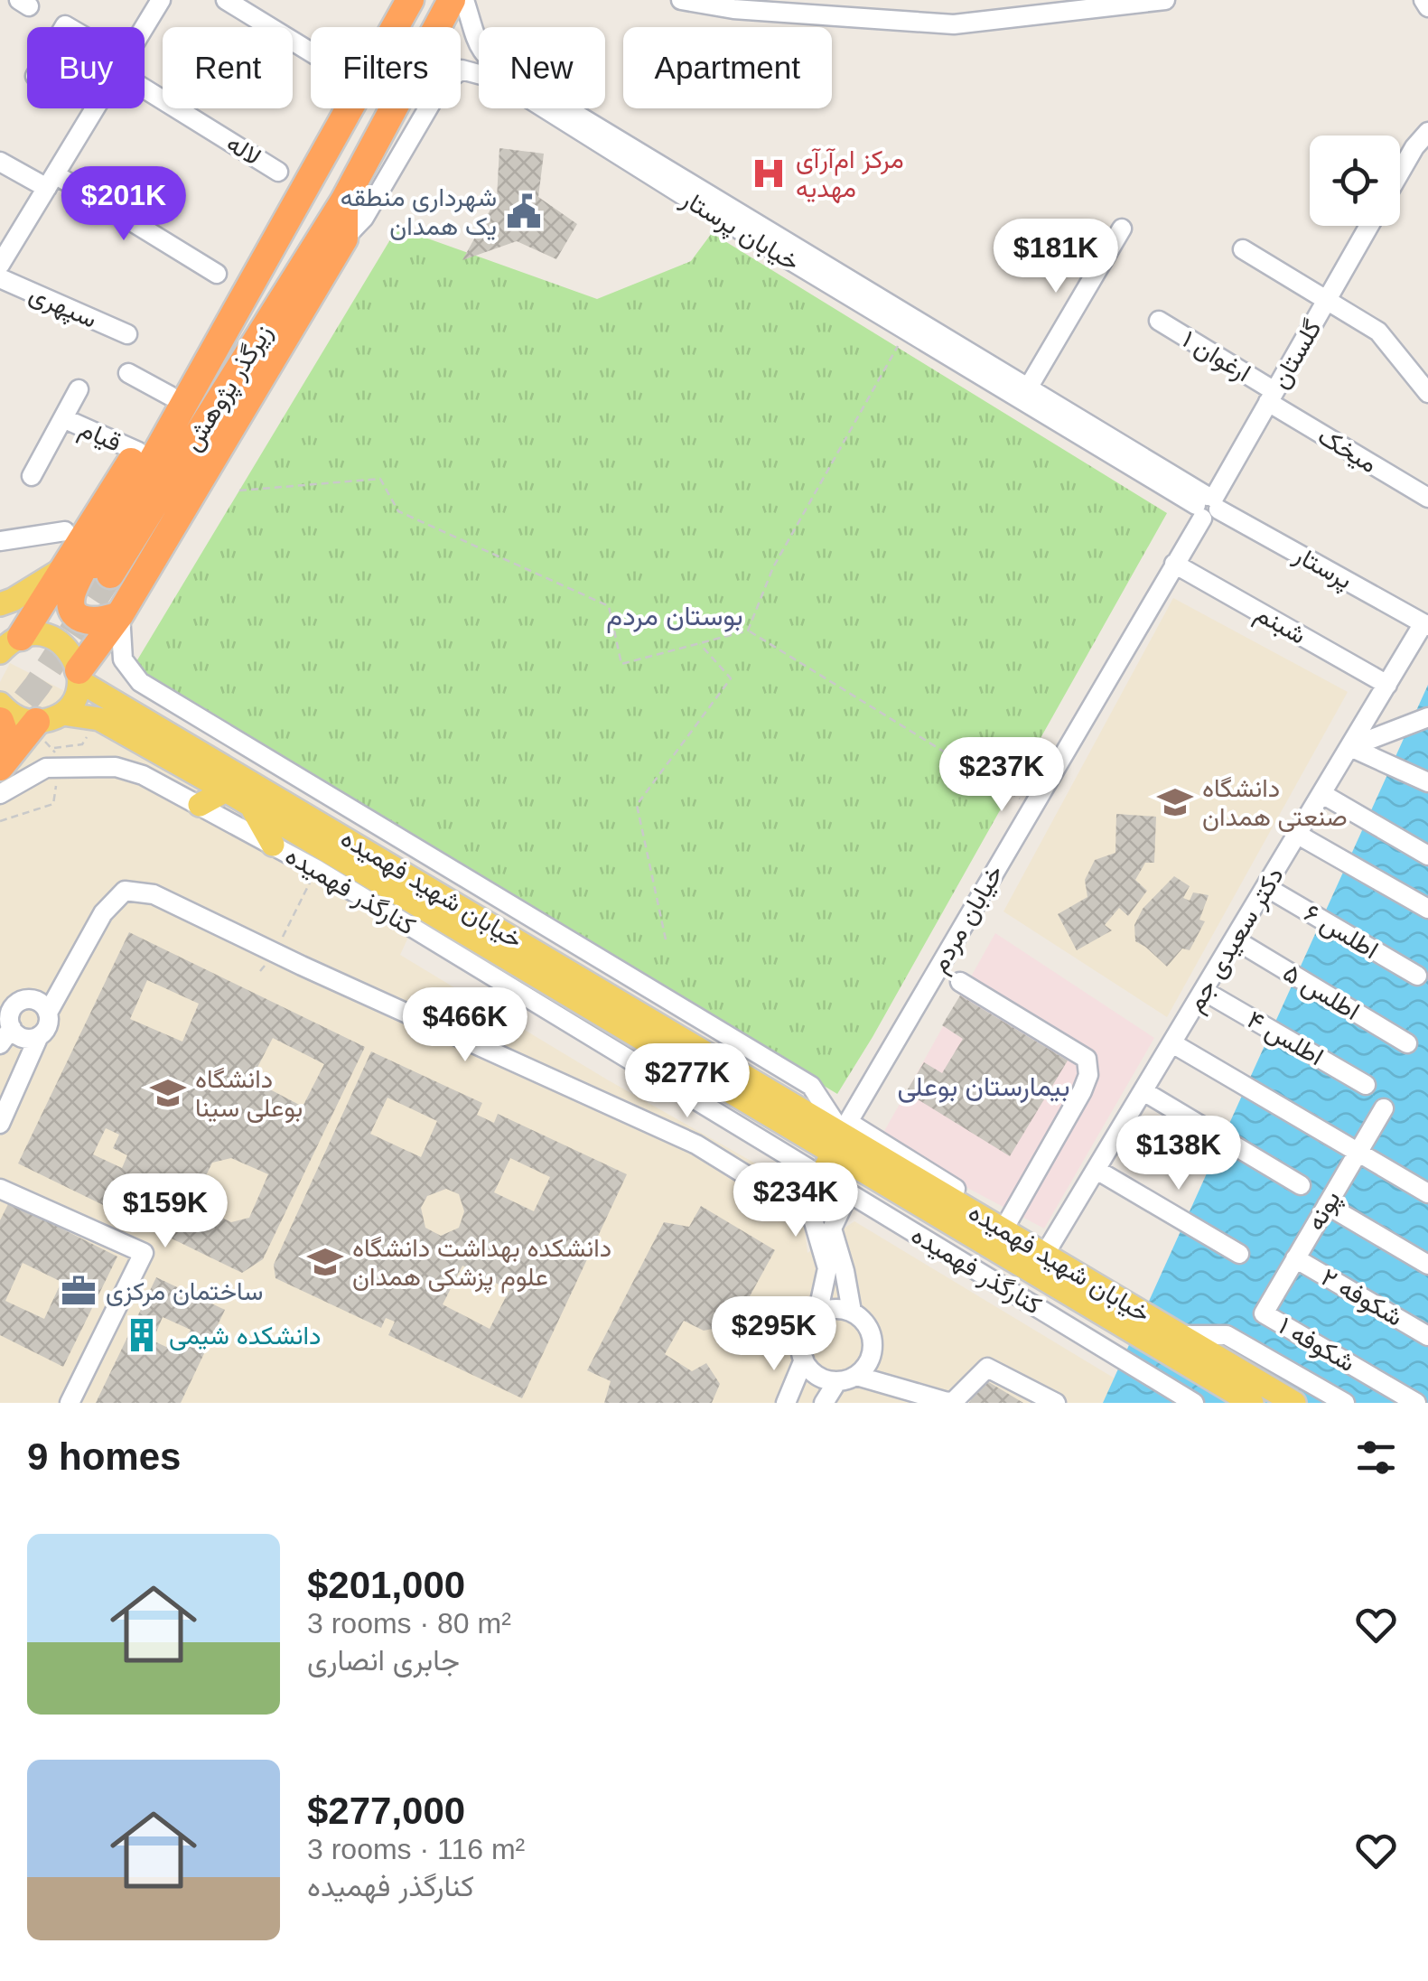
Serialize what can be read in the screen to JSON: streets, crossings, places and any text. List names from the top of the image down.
{
  "streets": {
    "highway": ["زیرگذر پژوهش"],
    "main road": ["خیابان شهید فهمیده"],
    "street": [
      "لاله",
      "خیابان پرستار",
      "سپهری",
      "گلستان",
      "ارغوان ۱",
      "قیام",
      "میخک",
      "پرستار",
      "شبنم",
      "کنارگذر فهمیده",
      "خیابان مردم",
      "اطلس ۶",
      "دکتر سعیدی جم",
      "اطلس ۵",
      "اطلس ۴",
      "پونه",
      "شکوفه ۲",
      "شکوفه ۱"
    ]
  },
  "crossings": [
    ["خیابان پرستار", "گلستان"],
    ["خیابان پرستار", "پرستار"],
    ["خیابان پرستار", "خیابان مردم"],
    ["گلستان", "ارغوان ۱"],
    ["گلستان", "میخک"],
    ["گلستان", "پرستار"],
    ["گلستان", "خیابان مردم"],
    ["ارغوان ۱", "میخک"],
    ["پرستار", "خیابان مردم"],
    ["پرستار", "دکتر سعیدی جم"],
    ["شبنم", "خیابان مردم"],
    ["شبنم", "دکتر سعیدی جم"],
    ["خیابان شهید فهمیده", "کنارگذر فهمیده"],
    ["خیابان شهید فهمیده", "خیابان مردم"],
    ["خیابان شهید فهمیده", "دکتر سعیدی جم"],
    ["کنارگذر فهمیده", "خیابان مردم"],
    ["اطلس ۶", "دکتر سعیدی جم"],
    ["دکتر سعیدی جم", "اطلس ۵"],
    ["دکتر سعیدی جم", "اطلس ۴"],
    ["پونه", "شکوفه ۲"],
    ["پونه", "شکوفه ۱"]
  ],
  "districts": ["بوستان مردم", "بیمارستان بوعلی"],
  "places": {
    "hospital": ["مرکز ام‌آر‌آی مهدیه"],
    "public building": ["شهرداری منطقه یک همدان"],
    "school or university": ["دانشگاه صنعتی همدان", "دانشگاه بوعلی سینا", "دانشکده بهداشت دانشگاه علوم پزشکی همدان"],
    "office": ["ساختمان مرکزی"],
    "building": ["دانشکده شیمی"]
  },
  "page": {
    "chip": [
      "Buy",
      "Rent",
      "Filters",
      "New",
      "Apartment"
    ],
    "price": [
      "$201K",
      "$181K",
      "$237K",
      "$466K",
      "$277K",
      "$138K",
      "$234K",
      "$159K",
      "$295K"
    ],
    "heading": "9 homes",
    "list": [
      {
        "name": "$201,000",
        "note": "3 rooms · 80 m² · جابری انصاری"
      },
      {
        "name": "$277,000",
        "note": "3 rooms · 116 m² · کنارگذر فهمیده"
      }
    ]
  }
}
